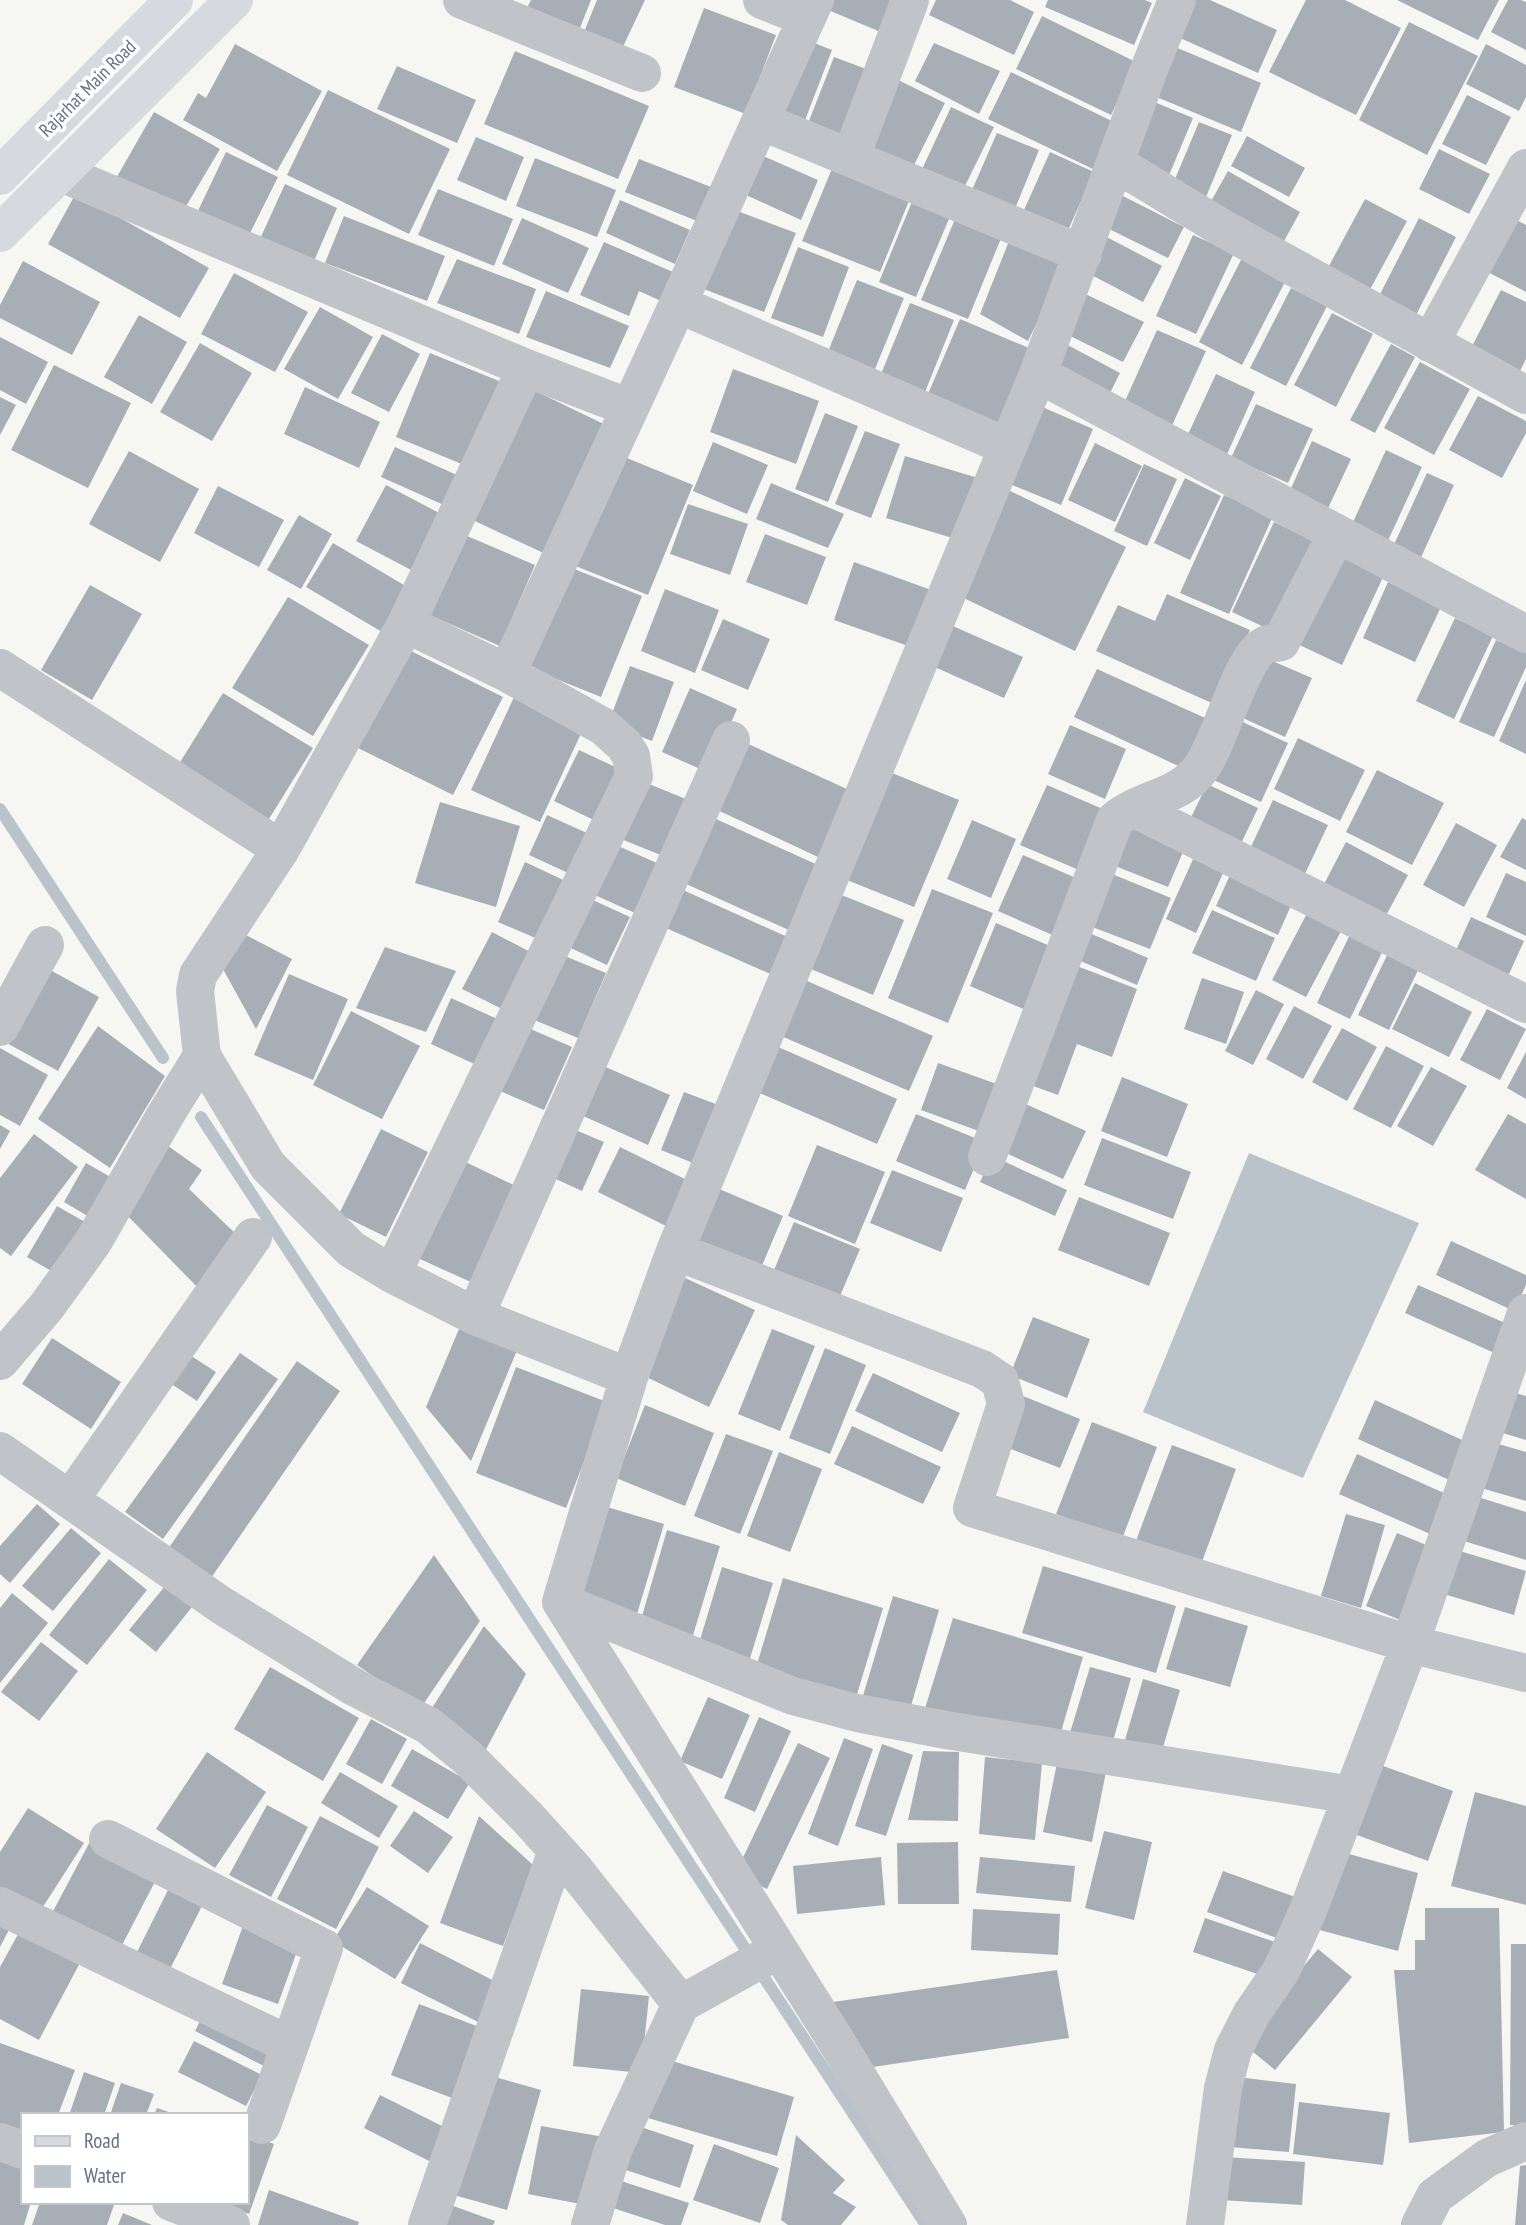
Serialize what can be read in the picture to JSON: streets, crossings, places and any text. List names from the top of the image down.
{
  "streets": {
    "main road": ["Rajarhat Main Road"]
  },
  "legend": ["Road", "Water"]
}
